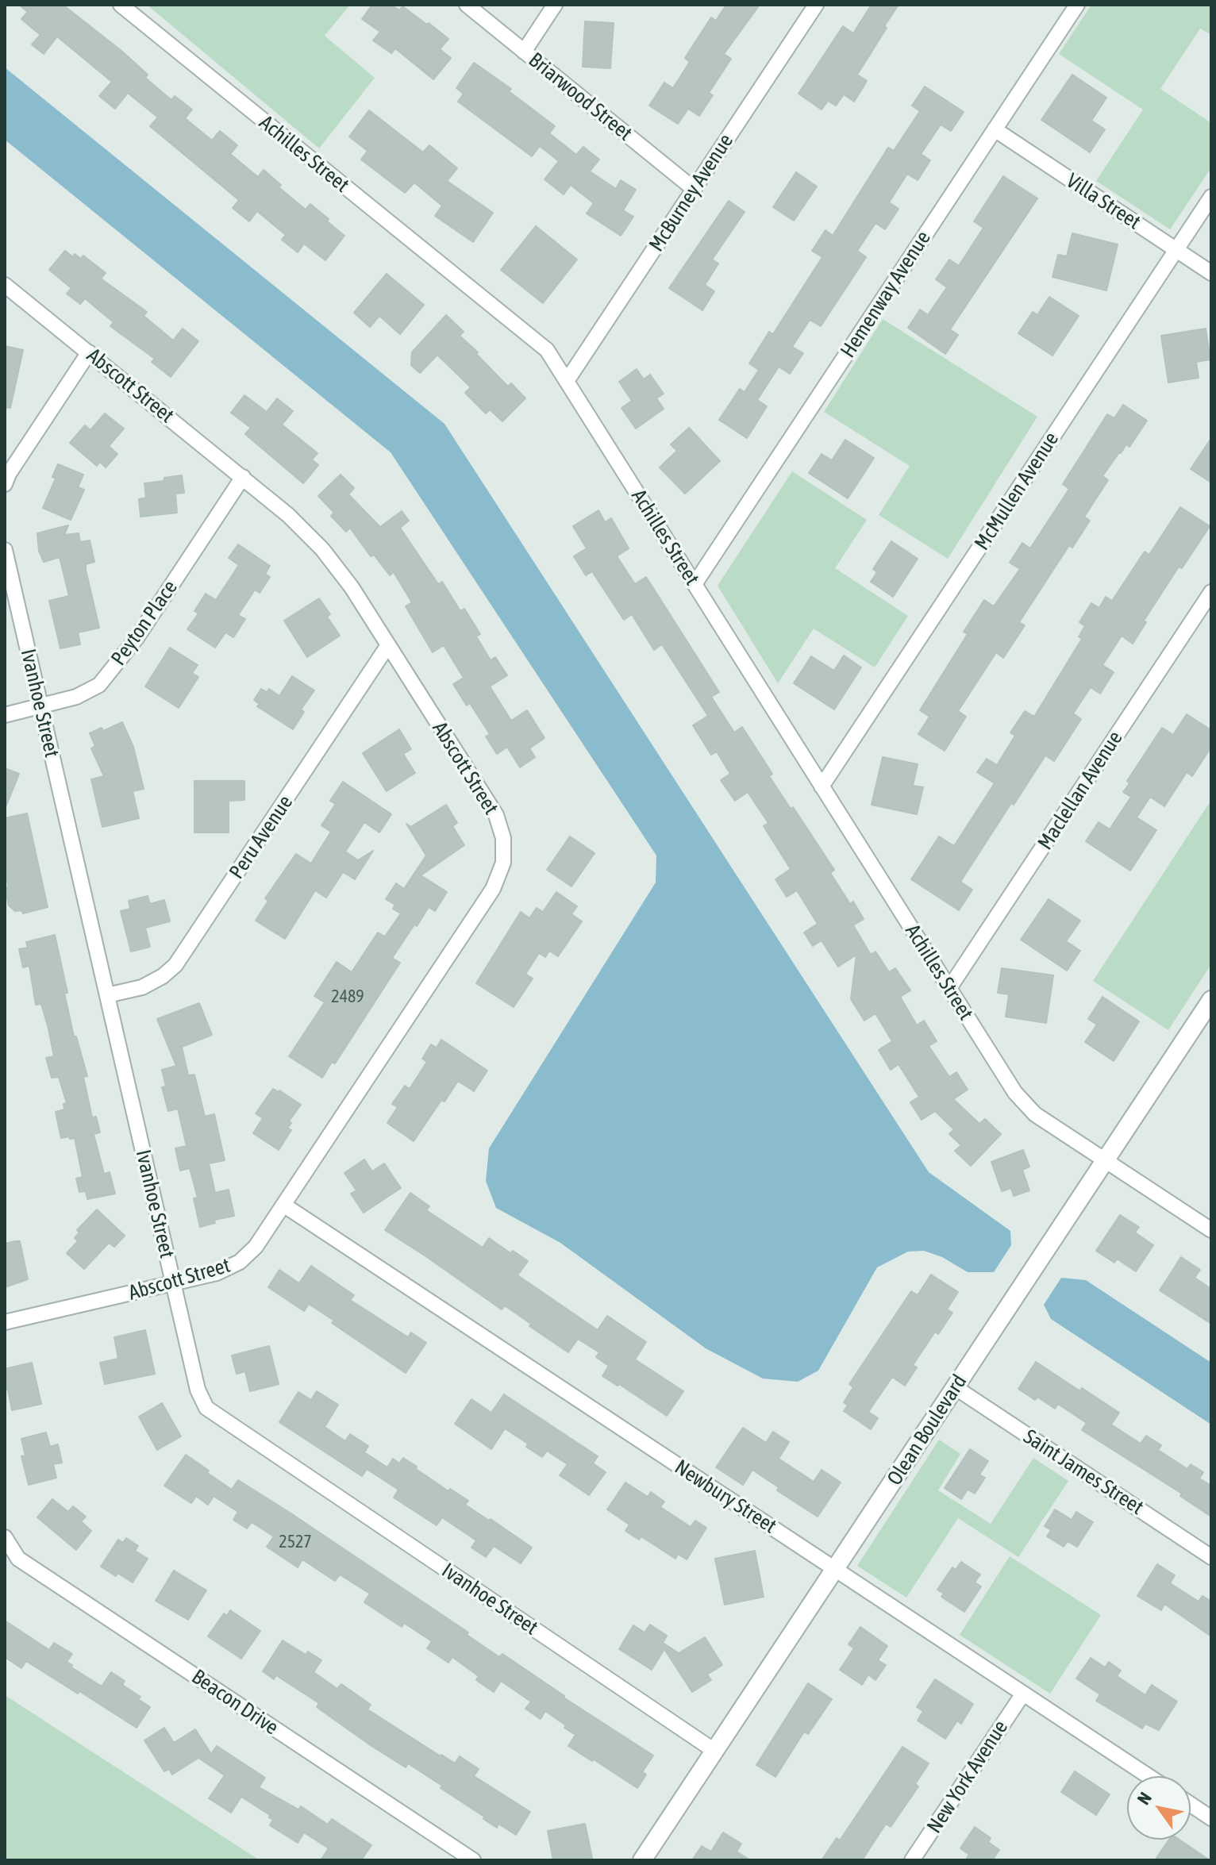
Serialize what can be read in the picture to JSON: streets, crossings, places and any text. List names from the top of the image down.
{
  "streets": {
    "street": [
      "Briarwood Street",
      "Achilles Street",
      "McBurney Avenue",
      "Villa Street",
      "Hemenway Avenue",
      "Abscott Street",
      "McMullen Avenue",
      "Peyton Place",
      "Ivanhoe Street",
      "Maclellan Avenue",
      "Peru Avenue",
      "Olean Boulevard",
      "Saint James Street",
      "Newbury Street",
      "Beacon Drive",
      "New York Avenue"
    ]
  },
  "crossings": [
    ["Briarwood Street", "McBurney Avenue"],
    ["Achilles Street", "McBurney Avenue"],
    ["Achilles Street", "Hemenway Avenue"],
    ["Achilles Street", "McMullen Avenue"],
    ["Achilles Street", "Maclellan Avenue"],
    ["Achilles Street", "Olean Boulevard"],
    ["Villa Street", "Hemenway Avenue"],
    ["Villa Street", "McMullen Avenue"],
    ["Abscott Street", "Peyton Place"],
    ["Abscott Street", "Ivanhoe Street"],
    ["Abscott Street", "Peru Avenue"],
    ["Abscott Street", "Newbury Street"],
    ["Peyton Place", "Ivanhoe Street"],
    ["Ivanhoe Street", "Peru Avenue"],
    ["Ivanhoe Street", "Olean Boulevard"],
    ["Olean Boulevard", "Saint James Street"],
    ["Olean Boulevard", "Newbury Street"],
    ["Newbury Street", "New York Avenue"]
  ],
  "house_numbers": ["2489", "2527"],
  "north": "top left"
}
